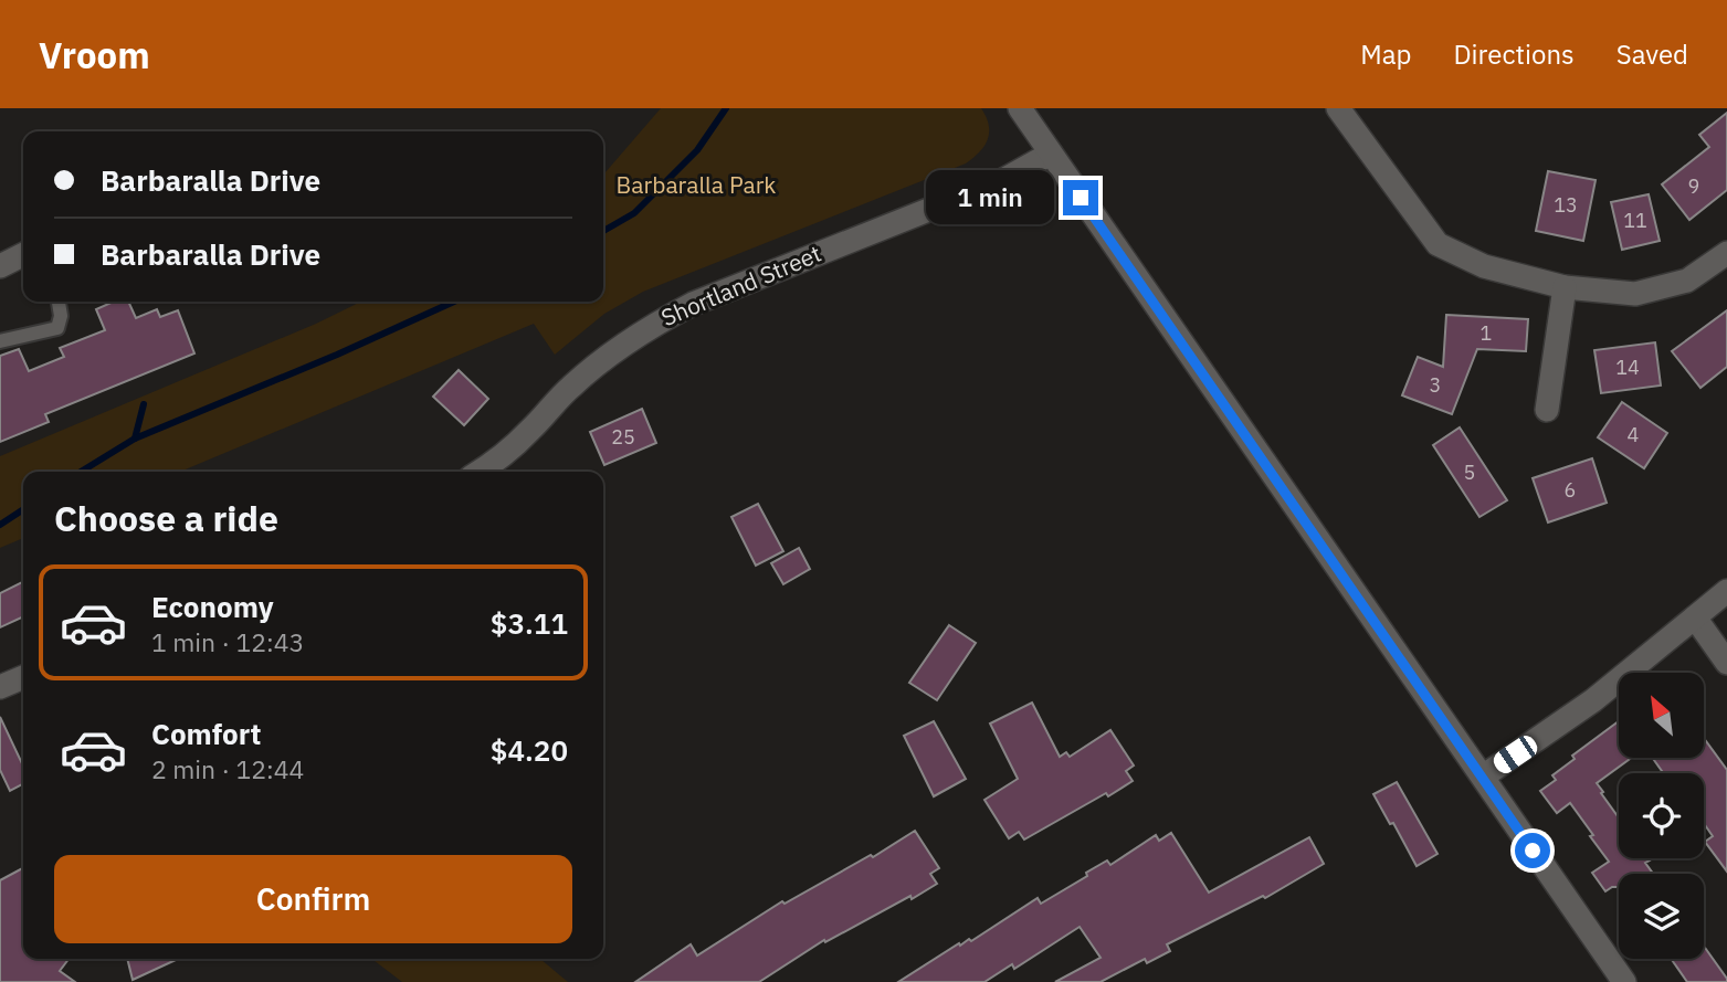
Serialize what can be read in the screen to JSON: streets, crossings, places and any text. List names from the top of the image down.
{
  "streets": {
    "street": ["Shortland Street"]
  },
  "parks": ["Barbaralla Park"],
  "house_numbers": [
    "9",
    "13",
    "11",
    "1",
    "14",
    "3",
    "4",
    "25",
    "5",
    "6"
  ],
  "north": "top left",
  "page": {
    "header": "Vroom",
    "nav": ["Map", "Directions", "Saved"],
    "banner": ["Barbaralla Drive", "Barbaralla Drive"],
    "bubble": "1 min",
    "heading": "Choose a ride",
    "list": [
      {
        "name": "Economy",
        "note": "1 min · 12:43",
        "value": "$3.11"
      },
      {
        "name": "Comfort",
        "note": "2 min · 12:44",
        "value": "$4.20"
      }
    ],
    "buttons": "Confirm"
  }
}
